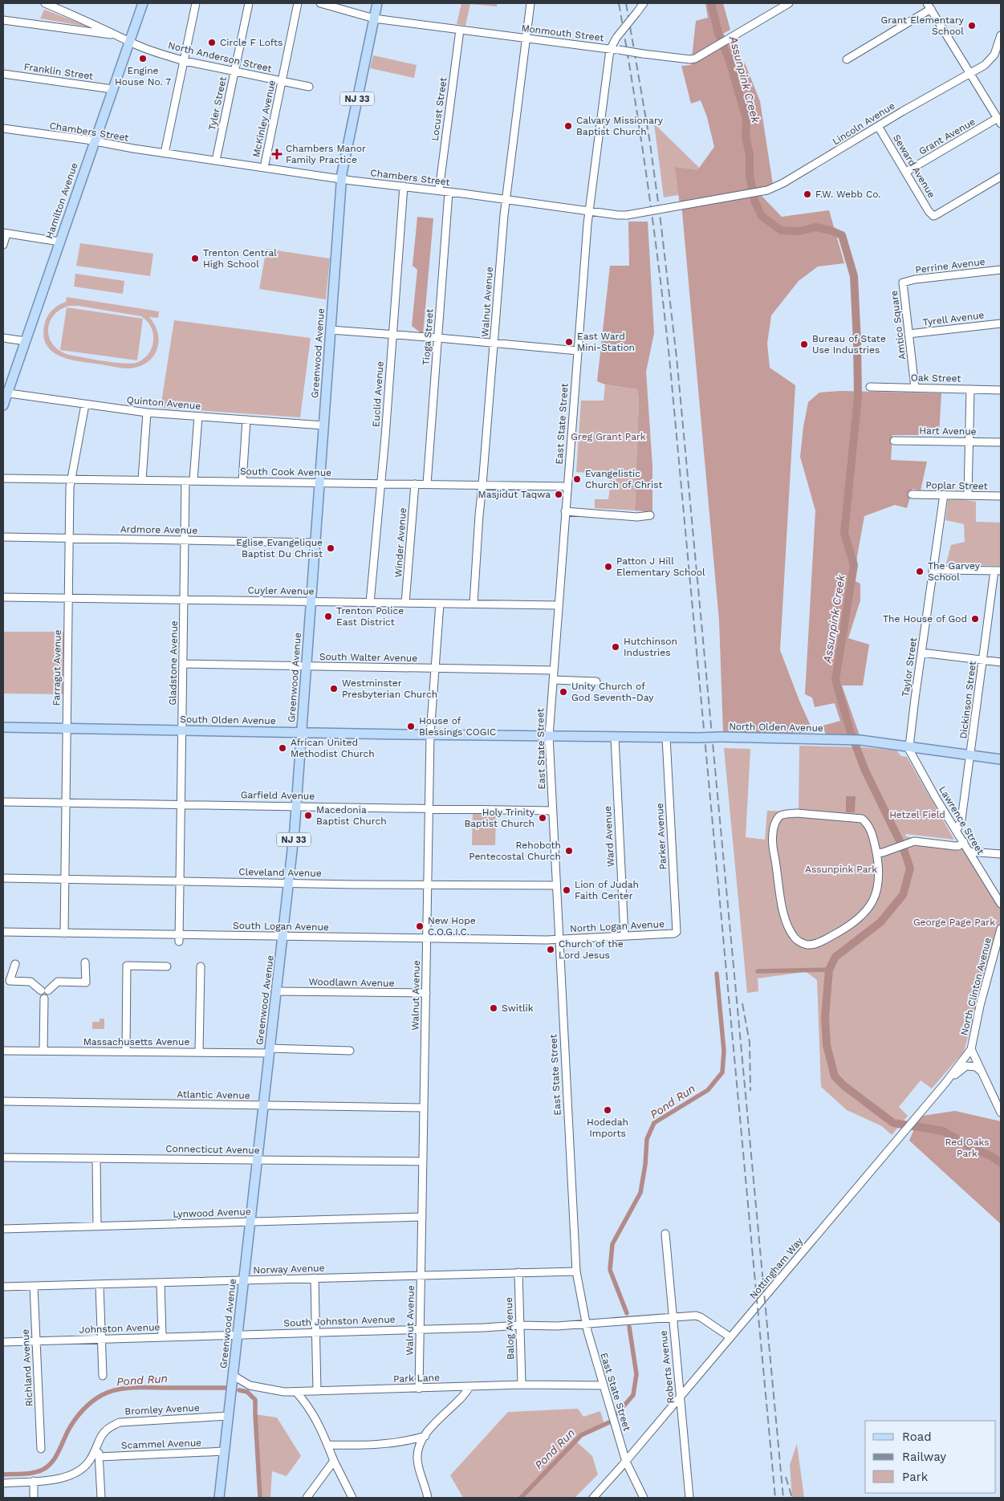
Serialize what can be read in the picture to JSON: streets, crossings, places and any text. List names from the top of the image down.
{
  "streets": {
    "main road": [
      "NJ 33",
      "Hamilton Avenue",
      "Greenwood Avenue",
      "South Olden Avenue",
      "North Olden Avenue"
    ],
    "street": [
      "Monmouth Street",
      "North Anderson Street",
      "Franklin Street",
      "Tyler Street",
      "Locust Street",
      "McKinley Avenue",
      "Lincoln Avenue",
      "Chambers Street",
      "Grant Avenue",
      "Seward Avenue",
      "Perrine Avenue",
      "Walnut Avenue",
      "Tyrell Avenue",
      "Amtico Square",
      "Tioga Street",
      "Oak Street",
      "Euclid Avenue",
      "Quinton Avenue",
      "East State Street",
      "Hart Avenue",
      "South Cook Avenue",
      "Poplar Street",
      "Ardmore Avenue",
      "Winder Avenue",
      "Cuyler Avenue",
      "South Walter Avenue",
      "Gladstone Avenue",
      "Taylor Street",
      "Farragut Avenue",
      "Dickinson Street",
      "Garfield Avenue",
      "Lawrence Street",
      "Ward Avenue",
      "Parker Avenue",
      "Cleveland Avenue",
      "South Logan Avenue",
      "North Logan Avenue",
      "Woodlawn Avenue",
      "North Clinton Avenue",
      "Massachusetts Avenue",
      "Atlantic Avenue",
      "Connecticut Avenue",
      "Lynwood Avenue",
      "Nottingham Way",
      "Norway Avenue",
      "South Johnston Avenue",
      "Johnston Avenue",
      "Balog Avenue",
      "Roberts Avenue",
      "Richland Avenue",
      "Park Lane",
      "Bromley Avenue",
      "Scammel Avenue"
    ]
  },
  "crossings": [
    ["Monmouth Street", "Locust Street"],
    ["Monmouth Street", "Walnut Avenue"],
    ["Monmouth Street", "Greenwood Avenue"],
    ["Monmouth Street", "East State Street"],
    ["North Anderson Street", "Tyler Street"],
    ["North Anderson Street", "McKinley Avenue"],
    ["North Anderson Street", "Hamilton Avenue"],
    ["Franklin Street", "Hamilton Avenue"],
    ["Tyler Street", "Chambers Street"],
    ["Locust Street", "Chambers Street"],
    ["McKinley Avenue", "Chambers Street"],
    ["Lincoln Avenue", "Chambers Street"],
    ["Lincoln Avenue", "Seward Avenue"],
    ["Chambers Street", "Hamilton Avenue"],
    ["Chambers Street", "Walnut Avenue"],
    ["Chambers Street", "Tioga Street"],
    ["Chambers Street", "Greenwood Avenue"],
    ["Chambers Street", "Euclid Avenue"],
    ["Chambers Street", "East State Street"],
    ["Grant Avenue", "Seward Avenue"],
    ["Hamilton Avenue", "Quinton Avenue"],
    ["Perrine Avenue", "Amtico Square"],
    ["Walnut Avenue", "South Cook Avenue"],
    ["Walnut Avenue", "Cuyler Avenue"],
    ["Walnut Avenue", "South Walter Avenue"],
    ["Walnut Avenue", "South Olden Avenue"],
    ["Walnut Avenue", "Garfield Avenue"],
    ["Walnut Avenue", "Cleveland Avenue"],
    ["Walnut Avenue", "South Logan Avenue"],
    ["Walnut Avenue", "Woodlawn Avenue"],
    ["Walnut Avenue", "Atlantic Avenue"],
    ["Walnut Avenue", "Connecticut Avenue"],
    ["Walnut Avenue", "Lynwood Avenue"],
    ["Walnut Avenue", "Norway Avenue"],
    ["Walnut Avenue", "South Johnston Avenue"],
    ["Walnut Avenue", "Park Lane"],
    ["Tyrell Avenue", "Amtico Square"],
    ["Amtico Square", "Oak Street"],
    ["Tioga Street", "South Cook Avenue"],
    ["Greenwood Avenue", "Quinton Avenue"],
    ["Greenwood Avenue", "South Cook Avenue"],
    ["Greenwood Avenue", "Ardmore Avenue"],
    ["Greenwood Avenue", "Cuyler Avenue"],
    ["Greenwood Avenue", "South Walter Avenue"],
    ["Greenwood Avenue", "South Olden Avenue"],
    ["Greenwood Avenue", "Garfield Avenue"],
    ["Greenwood Avenue", "Cleveland Avenue"],
    ["Greenwood Avenue", "South Logan Avenue"],
    ["Greenwood Avenue", "Woodlawn Avenue"],
    ["Greenwood Avenue", "Massachusetts Avenue"],
    ["Greenwood Avenue", "Atlantic Avenue"],
    ["Greenwood Avenue", "Connecticut Avenue"],
    ["Greenwood Avenue", "Lynwood Avenue"],
    ["Greenwood Avenue", "Norway Avenue"],
    ["Greenwood Avenue", "South Johnston Avenue"],
    ["Greenwood Avenue", "Johnston Avenue"],
    ["Greenwood Avenue", "Park Lane"],
    ["Greenwood Avenue", "Bromley Avenue"],
    ["Greenwood Avenue", "Scammel Avenue"],
    ["Euclid Avenue", "South Cook Avenue"],
    ["Euclid Avenue", "Cuyler Avenue"],
    ["Quinton Avenue", "Farragut Avenue"],
    ["East State Street", "South Cook Avenue"],
    ["East State Street", "Cuyler Avenue"],
    ["East State Street", "South Walter Avenue"],
    ["East State Street", "South Olden Avenue"],
    ["East State Street", "North Olden Avenue"],
    ["East State Street", "Garfield Avenue"],
    ["East State Street", "Cleveland Avenue"],
    ["East State Street", "South Logan Avenue"],
    ["East State Street", "North Logan Avenue"],
    ["East State Street", "Nottingham Way"],
    ["East State Street", "Norway Avenue"],
    ["East State Street", "South Johnston Avenue"],
    ["East State Street", "Park Lane"],
    ["South Cook Avenue", "Winder Avenue"],
    ["South Cook Avenue", "Gladstone Avenue"],
    ["South Cook Avenue", "Farragut Avenue"],
    ["Poplar Street", "Taylor Street"],
    ["Ardmore Avenue", "Gladstone Avenue"],
    ["Ardmore Avenue", "Farragut Avenue"],
    ["Winder Avenue", "Cuyler Avenue"],
    ["Cuyler Avenue", "Gladstone Avenue"],
    ["Cuyler Avenue", "Farragut Avenue"],
    ["South Walter Avenue", "Gladstone Avenue"],
    ["Gladstone Avenue", "South Olden Avenue"],
    ["Gladstone Avenue", "Garfield Avenue"],
    ["Gladstone Avenue", "Cleveland Avenue"],
    ["Gladstone Avenue", "South Logan Avenue"],
    ["Taylor Street", "North Olden Avenue"],
    ["Taylor Street", "Lawrence Street"],
    ["Farragut Avenue", "South Olden Avenue"],
    ["Farragut Avenue", "Garfield Avenue"],
    ["Farragut Avenue", "Cleveland Avenue"],
    ["Farragut Avenue", "South Logan Avenue"],
    ["Dickinson Street", "North Olden Avenue"],
    ["Dickinson Street", "Lawrence Street"],
    ["South Olden Avenue", "North Olden Avenue"],
    ["North Olden Avenue", "Lawrence Street"],
    ["North Olden Avenue", "Ward Avenue"],
    ["North Olden Avenue", "Parker Avenue"],
    ["Ward Avenue", "North Logan Avenue"],
    ["Parker Avenue", "North Logan Avenue"],
    ["South Logan Avenue", "North Logan Avenue"],
    ["North Clinton Avenue", "Nottingham Way"],
    ["Nottingham Way", "South Johnston Avenue"],
    ["Nottingham Way", "Roberts Avenue"],
    ["Norway Avenue", "Balog Avenue"],
    ["Norway Avenue", "Richland Avenue"],
    ["South Johnston Avenue", "Johnston Avenue"],
    ["South Johnston Avenue", "Balog Avenue"],
    ["South Johnston Avenue", "Roberts Avenue"],
    ["Johnston Avenue", "Richland Avenue"],
    ["Balog Avenue", "Park Lane"]
  ],
  "water": ["Assunpink Creek", "Pond Run"],
  "parks": [
    "Greg Grant Park",
    "Hetzel Field",
    "Assunpink Park",
    "George Page Park",
    "Red Oaks Park"
  ],
  "places": {
    "other": [
      "Grant Elementary School",
      "Circle F Lofts",
      "Engine House No. 7",
      "Calvary Missionary Baptist Church",
      "F.W. Webb Co.",
      "Trenton Central High School",
      "East Ward Mini-Station",
      "Bureau of State Use Industries",
      "Evangelistic Church of Christ",
      "Masjidut Taqwa",
      "Eglise Evangelique Baptist Du Christ",
      "Patton J Hill Elementary School",
      "The Garvey School",
      "Trenton Police East District",
      "The House of God",
      "Hutchinson Industries",
      "Westminster Presbyterian Church",
      "Unity Church of God Seventh-Day",
      "House of Blessings COGIC",
      "African United Methodist Church",
      "Macedonia Baptist Church",
      "Holy Trinity Baptist Church",
      "Rehoboth Pentecostal Church",
      "Lion of Judah Faith Center",
      "New Hope C.O.G.I.C.",
      "Church of the Lord Jesus",
      "Switlik",
      "Hodedah Imports"
    ],
    "health": ["Chambers Manor Family Practice"]
  },
  "legend": ["Road", "Railway", "Park"]
}
